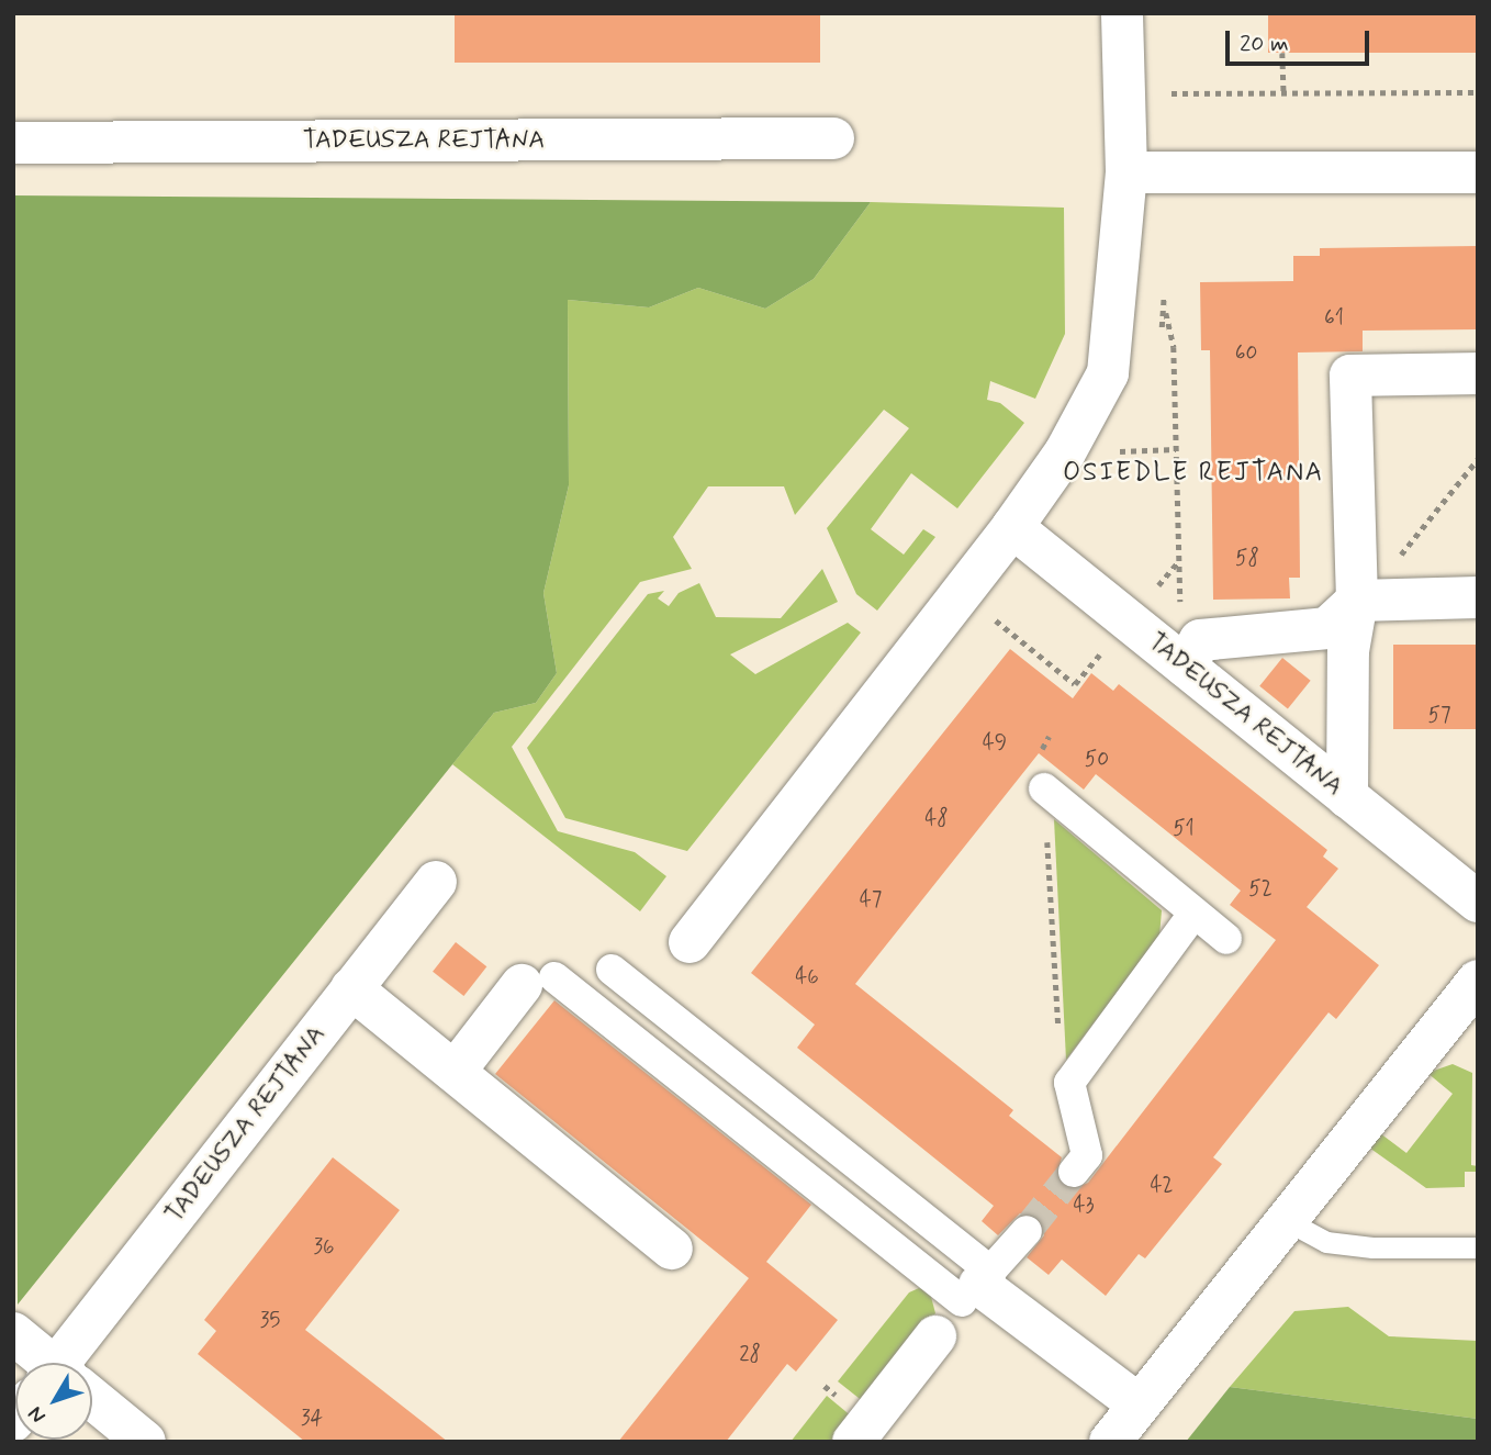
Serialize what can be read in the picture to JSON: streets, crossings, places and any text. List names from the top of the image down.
{
  "streets": {
    "street": ["TADEUSZA REJTANA"]
  },
  "districts": ["OSIEDLE REJTANA"],
  "house_numbers": [
    "61",
    "60",
    "58",
    "57",
    "49",
    "50",
    "48",
    "51",
    "52",
    "47",
    "46",
    "42",
    "43",
    "36",
    "35",
    "28",
    "34"
  ],
  "scale_bar": "20 m",
  "north": "bottom left"
}
